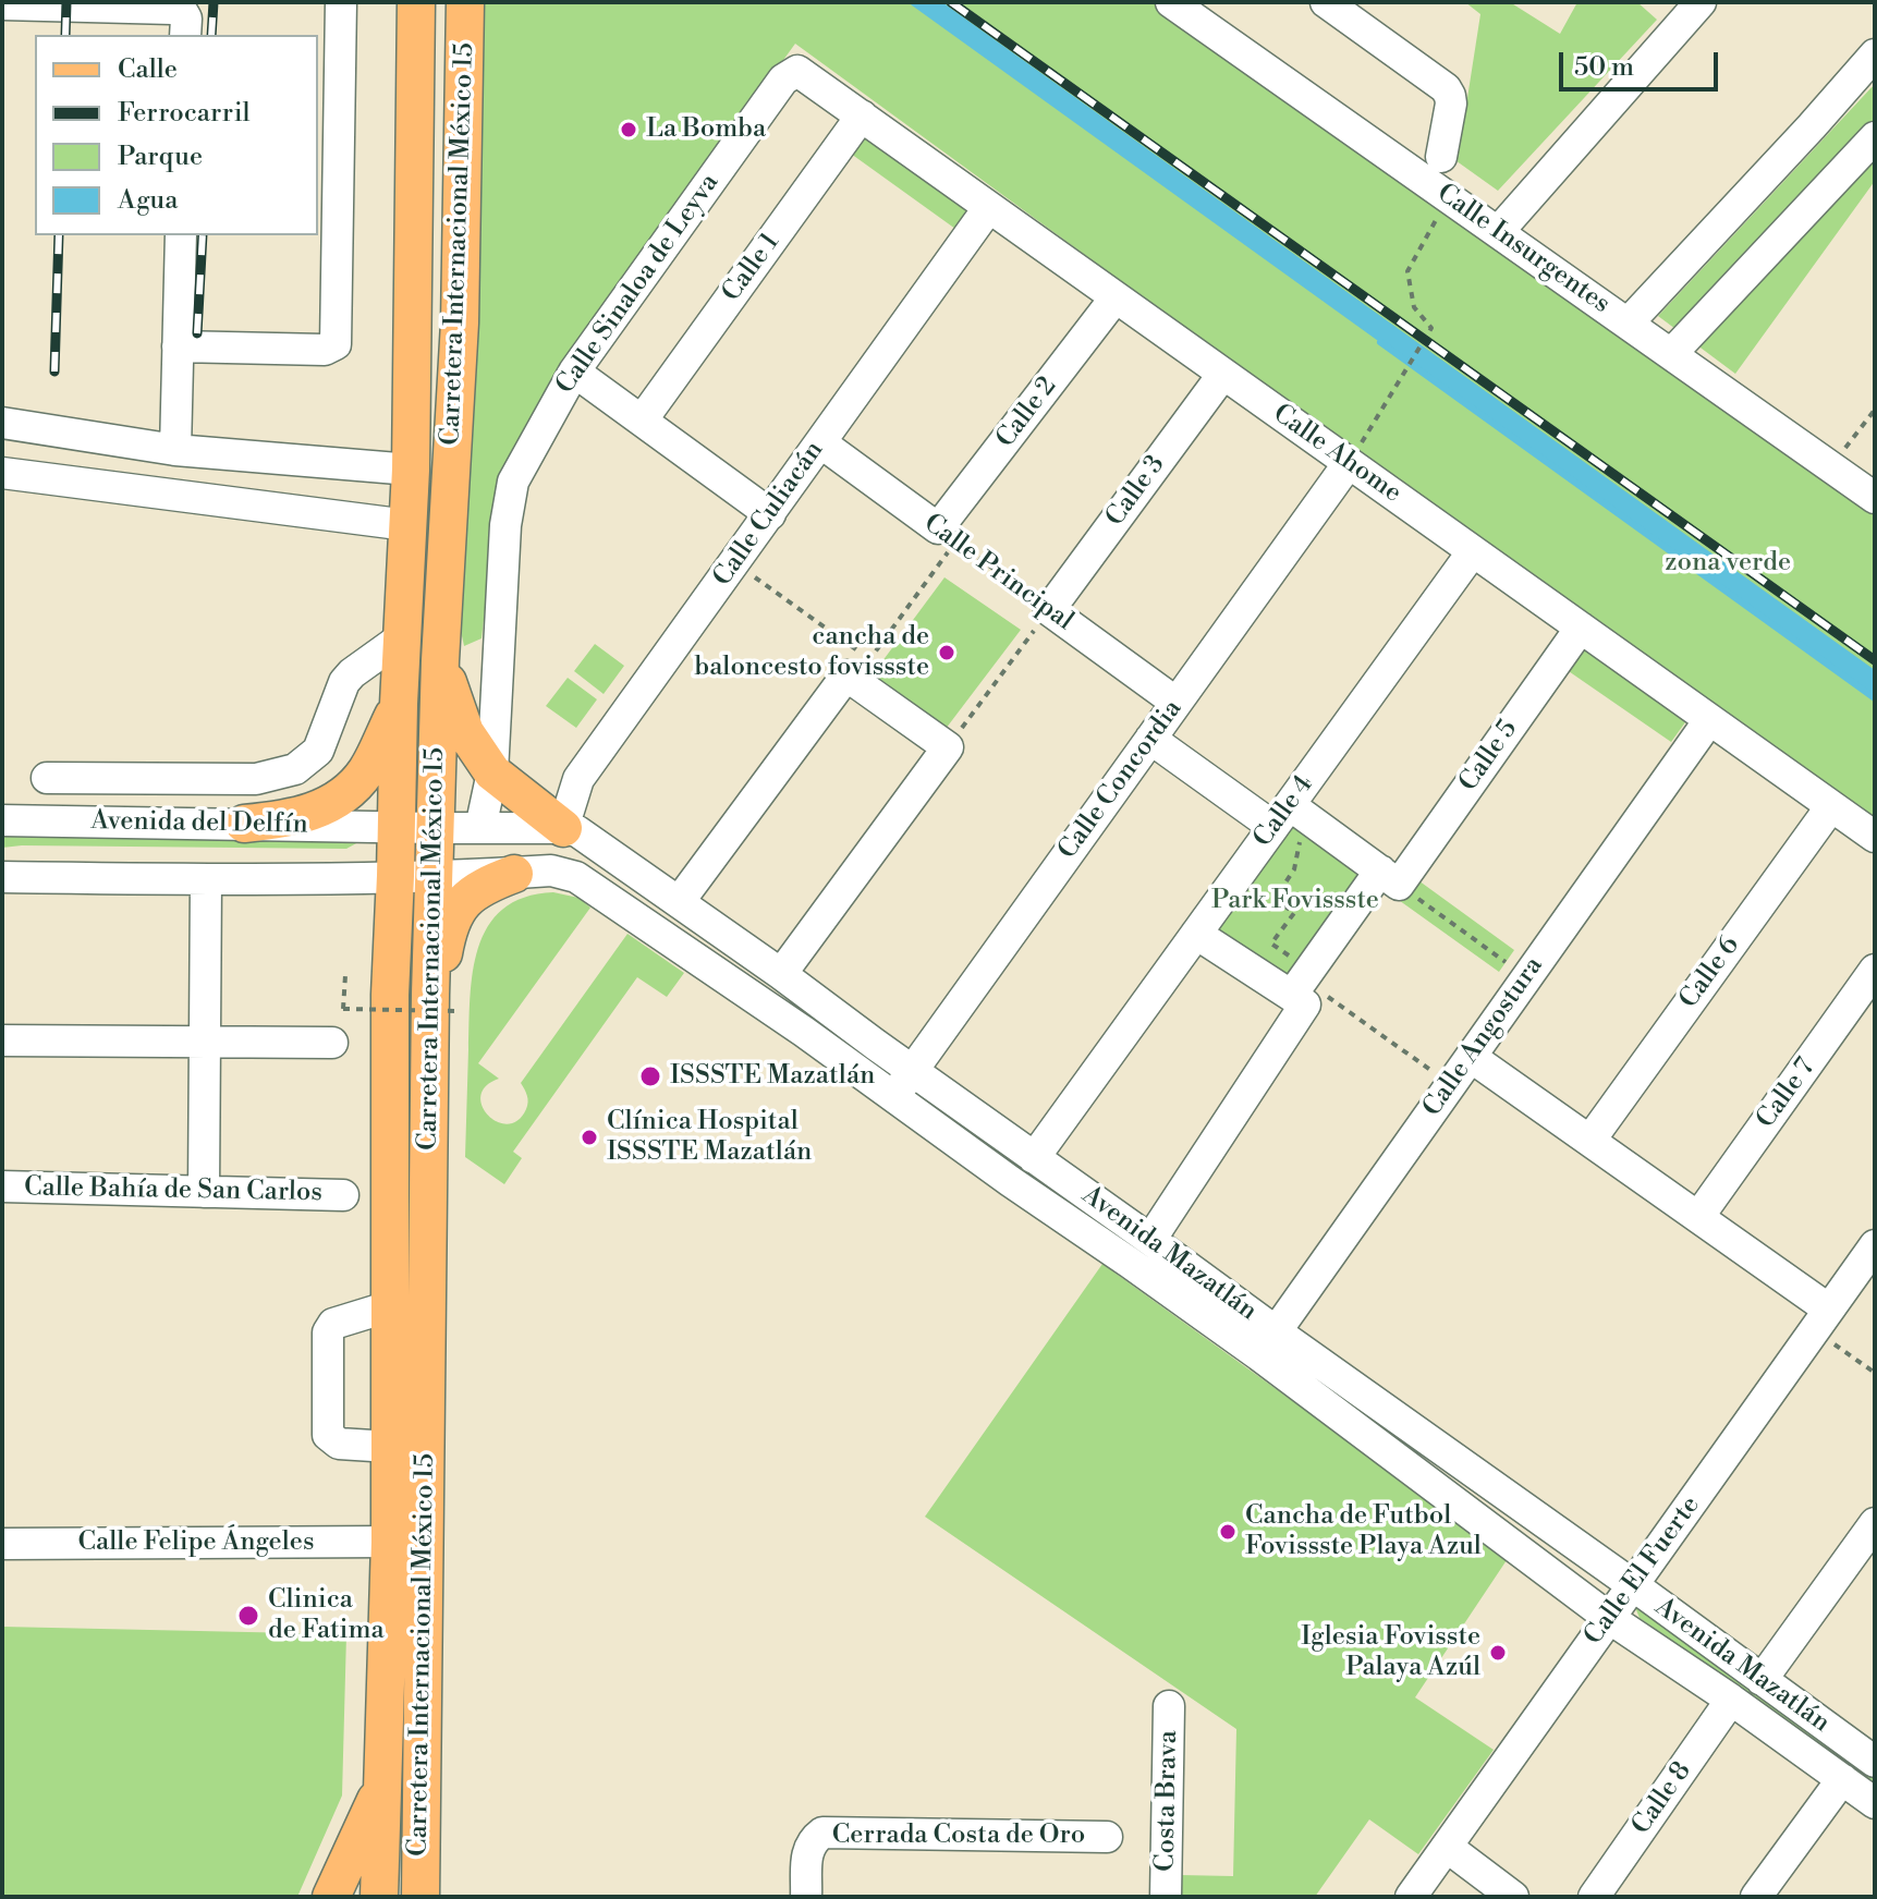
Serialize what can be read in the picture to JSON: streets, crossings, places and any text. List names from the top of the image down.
{
  "streets": {
    "main road": ["Carretera Internacional México 15"],
    "street": [
      "Calle Insurgentes",
      "Calle 1",
      "Calle Sinaloa de Leyva",
      "Calle 2",
      "Calle Ahome",
      "Calle 3",
      "Calle Culiacán",
      "Calle Principal",
      "Calle 5",
      "Calle Concordia",
      "Calle 4",
      "Avenida del Delfín",
      "Calle 6",
      "Calle Angostura",
      "Calle 7",
      "Calle Bahía de San Carlos",
      "Avenida Mazatlán",
      "Calle Felipe Ángeles",
      "Calle El Fuerte",
      "Calle 8",
      "Costa Brava",
      "Cerrada Costa de Oro"
    ]
  },
  "crossings": [
    ["Carretera Internacional México 15", "Avenida del Delfín"],
    ["Carretera Internacional México 15", "Avenida Mazatlán"],
    ["Carretera Internacional México 15", "Calle Felipe Ángeles"],
    ["Calle 1", "Calle Ahome"],
    ["Calle Sinaloa de Leyva", "Calle Ahome"],
    ["Calle Sinaloa de Leyva", "Avenida Mazatlán"],
    ["Calle 2", "Calle Ahome"],
    ["Calle 2", "Calle Principal"],
    ["Calle Ahome", "Calle 3"],
    ["Calle Ahome", "Calle Culiacán"],
    ["Calle Ahome", "Calle 5"],
    ["Calle Ahome", "Calle Concordia"],
    ["Calle Ahome", "Calle 4"],
    ["Calle Ahome", "Calle 6"],
    ["Calle Ahome", "Calle Angostura"],
    ["Calle 3", "Calle Principal"],
    ["Calle Culiacán", "Calle Principal"],
    ["Calle Culiacán", "Avenida Mazatlán"],
    ["Calle Principal", "Calle Concordia"],
    ["Calle Concordia", "Avenida Mazatlán"],
    ["Calle 4", "Avenida Mazatlán"],
    ["Calle Angostura", "Avenida Mazatlán"],
    ["Avenida Mazatlán", "Calle El Fuerte"],
    ["Avenida Mazatlán", "Calle 8"]
  ],
  "parks": ["zona verde", "Park Fovissste"],
  "places": [
    "La Bomba",
    "cancha de baloncesto fovissste",
    "ISSSTE Mazatlán",
    "Clínica Hospital ISSSTE Mazatlán",
    "Cancha de Futbol Fovissste Playa Azul",
    "Clinica de Fatima",
    "Iglesia Fovisste Palaya Azúl"
  ],
  "legend": [
    "Calle",
    "Ferrocarril",
    "Parque",
    "Agua"
  ],
  "scale_bar": "50 m"
}
